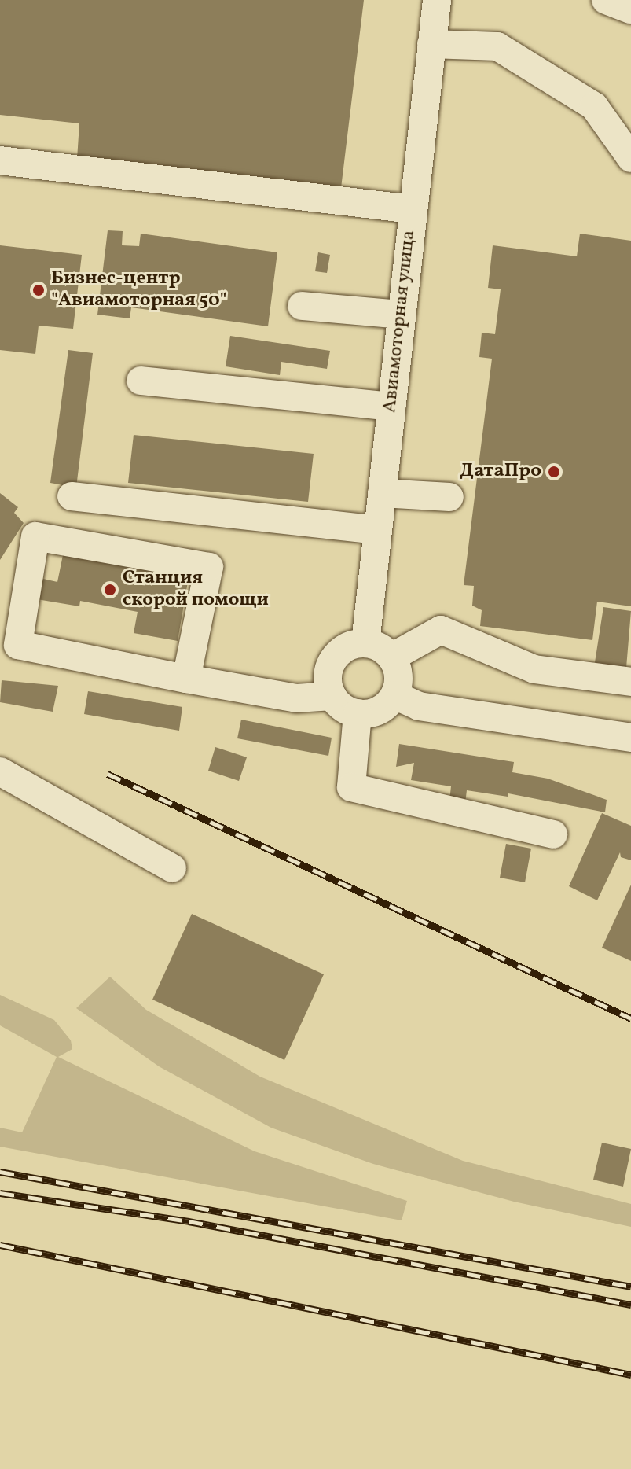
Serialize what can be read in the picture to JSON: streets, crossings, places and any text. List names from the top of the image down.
{
  "streets": {
    "street": ["Авиамоторная улица"]
  },
  "places": ["Бизнес-центр \"Авиамоторная 50\"", "ДатаПро", "Станция скорой помощи"]
}
